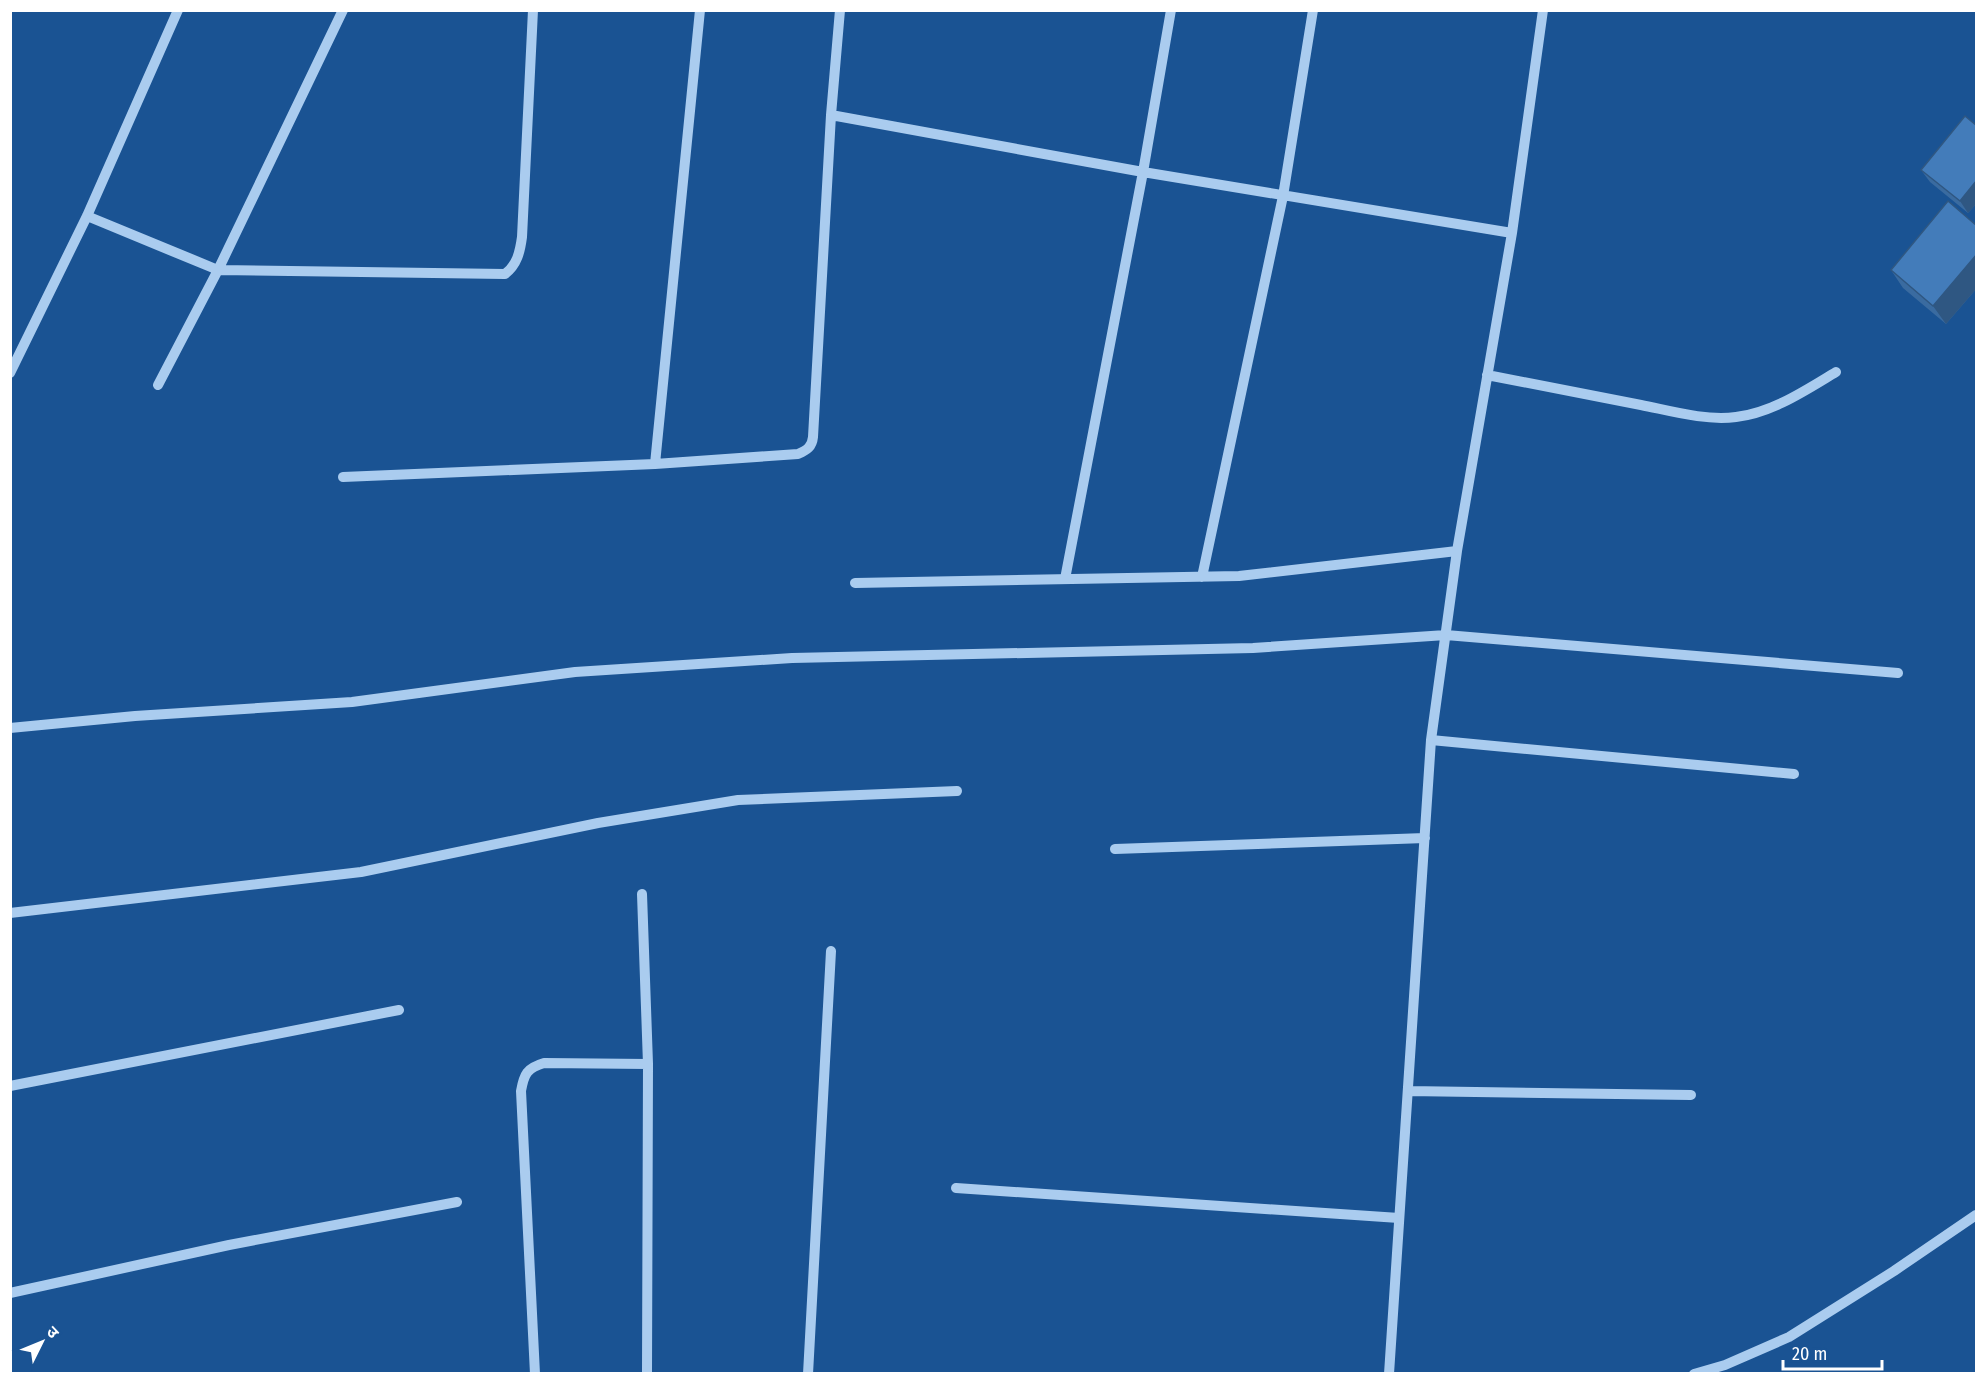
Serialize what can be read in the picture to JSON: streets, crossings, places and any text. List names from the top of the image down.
{
  "scale_bar": "20 m",
  "north": "top right"
}
